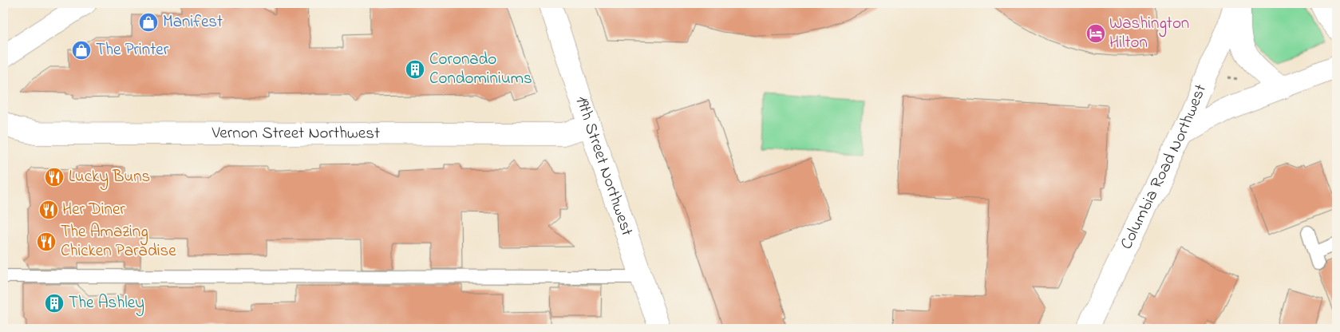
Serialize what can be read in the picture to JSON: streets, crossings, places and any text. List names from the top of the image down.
{
  "streets": {
    "street": ["Vernon Street Northwest", "19th Street Northwest", "Columbia Road Northwest"]
  },
  "crossings": [
    ["Vernon Street Northwest", "19th Street Northwest"]
  ],
  "places": {
    "shop": ["Manifest", "The Printer"],
    "hotel": ["Washington Hilton"],
    "building": ["Coronado Condominiums", "The Ashley"],
    "restaurant": ["Lucky Buns", "Her Diner", "The Amazing Chicken Paradise"]
  }
}
